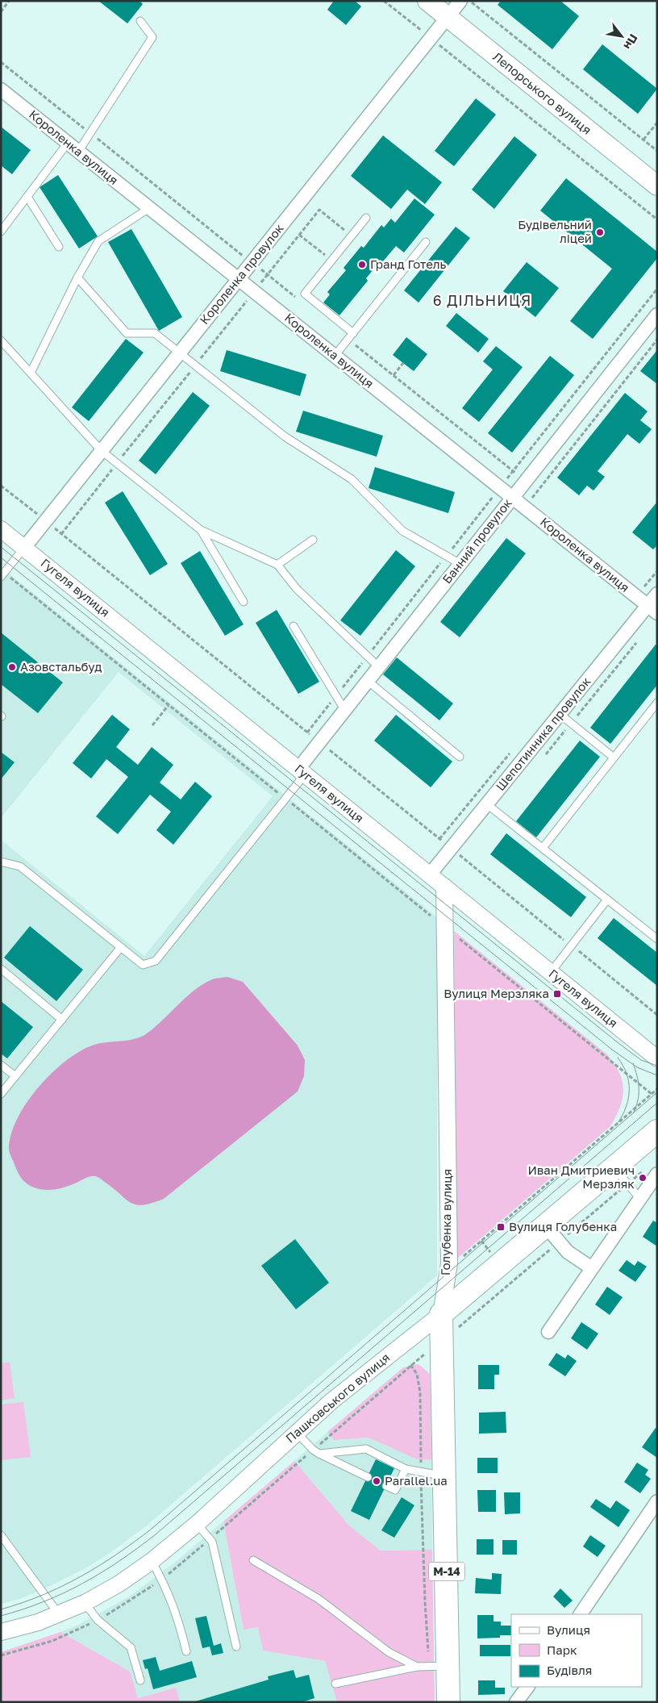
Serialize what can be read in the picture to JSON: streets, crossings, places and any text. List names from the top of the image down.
{
  "streets": {
    "highway": ["Голубенка вулиця", "Пашковського вулиця", "М-14"],
    "main road": ["Лепорського вулиця"],
    "street": [
      "Короленка вулиця",
      "Короленка провулок",
      "Банний провулок",
      "Гугеля вулиця",
      "Шепотинника провулок"
    ]
  },
  "crossings": [
    ["Лепорського вулиця", "Короленка провулок"],
    ["Короленка вулиця", "Короленка провулок"],
    ["Короленка вулиця", "Банний провулок"],
    ["Короленка вулиця", "Шепотинника провулок"],
    ["Короленка провулок", "Гугеля вулиця"],
    ["Банний провулок", "Гугеля вулиця"],
    ["Гугеля вулиця", "Шепотинника провулок"],
    ["Гугеля вулиця", "Голубенка вулиця"],
    ["Голубенка вулиця", "Пашковського вулиця"]
  ],
  "districts": ["6 ДІЛЬНИЦЯ"],
  "places": {
    "other": [
      "Будівельний ліцей",
      "Гранд Готель",
      "Азовстальбуд",
      "Иван Дмитриевич Мерзляк",
      "Parallel.ua"
    ],
    "transit": ["Вулиця Мерзляка", "Вулиця Голубенка"]
  },
  "legend": ["Вулиця", "Парк", "Будівля"],
  "north": "bottom right"
}
